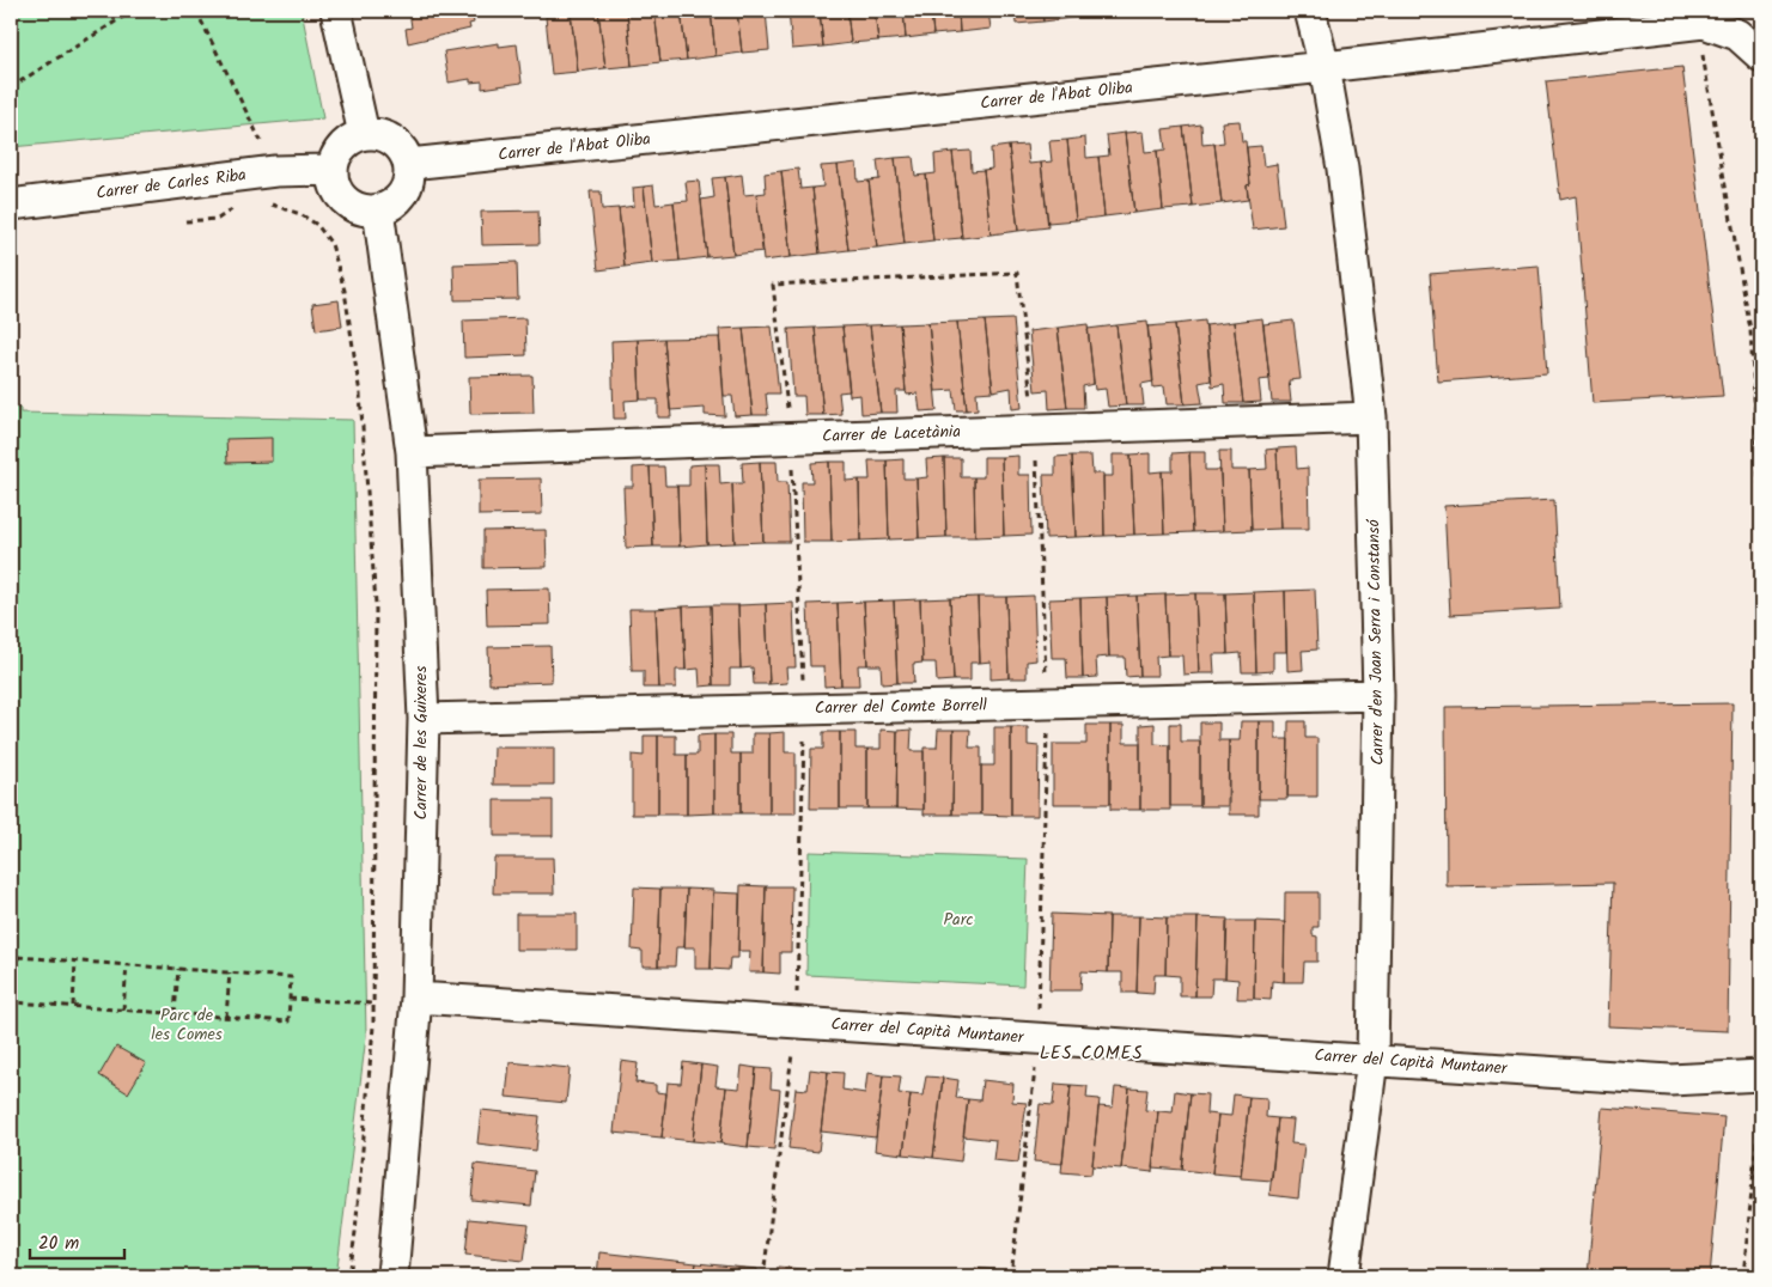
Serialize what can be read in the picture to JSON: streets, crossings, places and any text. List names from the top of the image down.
{
  "streets": {
    "street": [
      "Carrer de l'Abat Oliba",
      "Carrer de Carles Riba",
      "Carrer de Lacetània",
      "Carrer d'en Joan Serra i Constansó",
      "Carrer del Comte Borrell",
      "Carrer de les Guixeres",
      "Carrer del Capità Muntaner"
    ]
  },
  "crossings": [
    ["Carrer de l'Abat Oliba", "Carrer de Carles Riba"],
    ["Carrer de l'Abat Oliba", "Carrer d'en Joan Serra i Constansó"],
    ["Carrer de l'Abat Oliba", "Carrer de les Guixeres"],
    ["Carrer de Carles Riba", "Carrer de les Guixeres"],
    ["Carrer de Lacetània", "Carrer d'en Joan Serra i Constansó"],
    ["Carrer de Lacetània", "Carrer de les Guixeres"],
    ["Carrer d'en Joan Serra i Constansó", "Carrer del Comte Borrell"],
    ["Carrer d'en Joan Serra i Constansó", "Carrer del Capità Muntaner"],
    ["Carrer del Comte Borrell", "Carrer de les Guixeres"],
    ["Carrer de les Guixeres", "Carrer del Capità Muntaner"]
  ],
  "districts": ["LES COMES"],
  "parks": ["Parc", "Parc de les Comes"],
  "scale_bar": "20 m"
}
